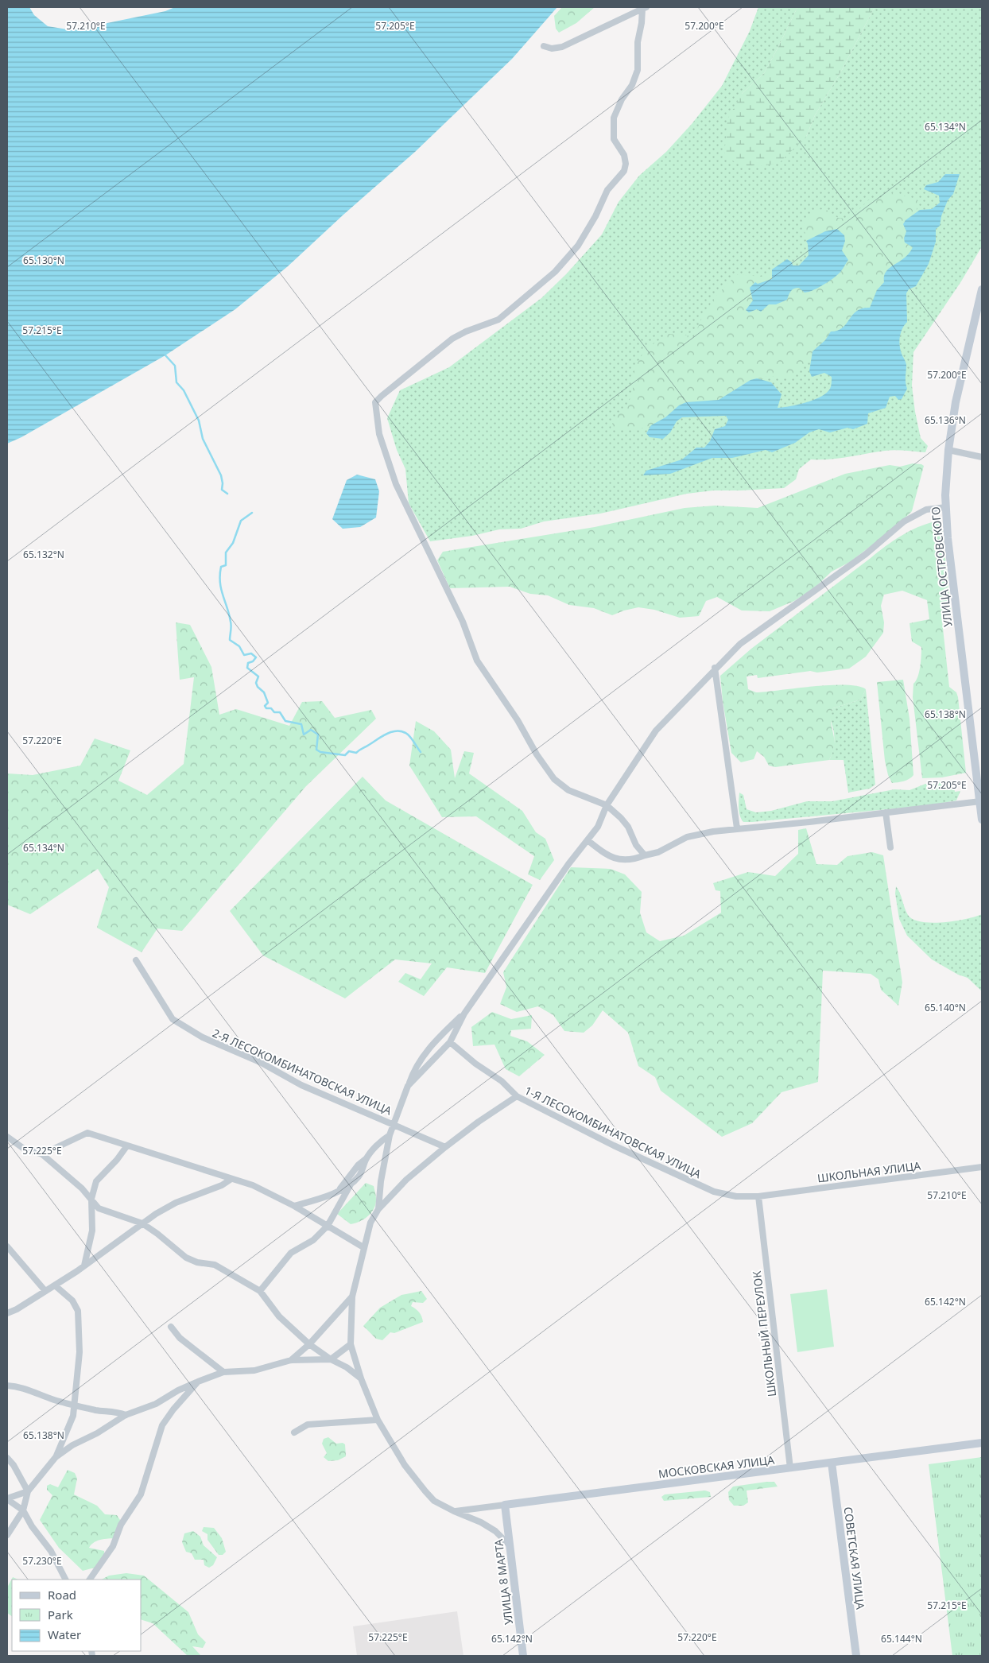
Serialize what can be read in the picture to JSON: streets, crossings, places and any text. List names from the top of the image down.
{
  "streets": {
    "main road": [
      "УЛИЦА ОСТРОВСКОГО",
      "МОСКОВСКАЯ УЛИЦА",
      "СОВЕТСКАЯ УЛИЦА",
      "УЛИЦА 8 МАРТА"
    ],
    "street": [
      "2-Я ЛЕСОКОМБИНАТОВСКАЯ УЛИЦА",
      "1-Я ЛЕСОКОМБИНАТОВСКАЯ УЛИЦА",
      "ШКОЛЬНАЯ УЛИЦА",
      "ШКОЛЬНЫЙ ПЕРЕУЛОК"
    ]
  },
  "crossings": [
    ["2-Я ЛЕСОКОМБИНАТОВСКАЯ УЛИЦА", "1-Я ЛЕСОКОМБИНАТОВСКАЯ УЛИЦА"],
    ["1-Я ЛЕСОКОМБИНАТОВСКАЯ УЛИЦА", "ШКОЛЬНАЯ УЛИЦА"],
    ["1-Я ЛЕСОКОМБИНАТОВСКАЯ УЛИЦА", "ШКОЛЬНЫЙ ПЕРЕУЛОК"],
    ["ШКОЛЬНАЯ УЛИЦА", "ШКОЛЬНЫЙ ПЕРЕУЛОК"],
    ["ШКОЛЬНЫЙ ПЕРЕУЛОК", "МОСКОВСКАЯ УЛИЦА"],
    ["МОСКОВСКАЯ УЛИЦА", "СОВЕТСКАЯ УЛИЦА"],
    ["МОСКОВСКАЯ УЛИЦА", "УЛИЦА 8 МАРТА"]
  ],
  "legend": ["Road", "Park", "Water"],
  "coordinates": [
    "57.210°E",
    "57.200°E",
    "57.205°E",
    "65.134°N",
    "65.130°N",
    "57.215°E",
    "65.136°N",
    "65.132°N",
    "65.138°N",
    "57.220°E",
    "65.140°N",
    "57.225°E",
    "65.142°N",
    "57.230°E",
    "65.144°N"
  ]
}
